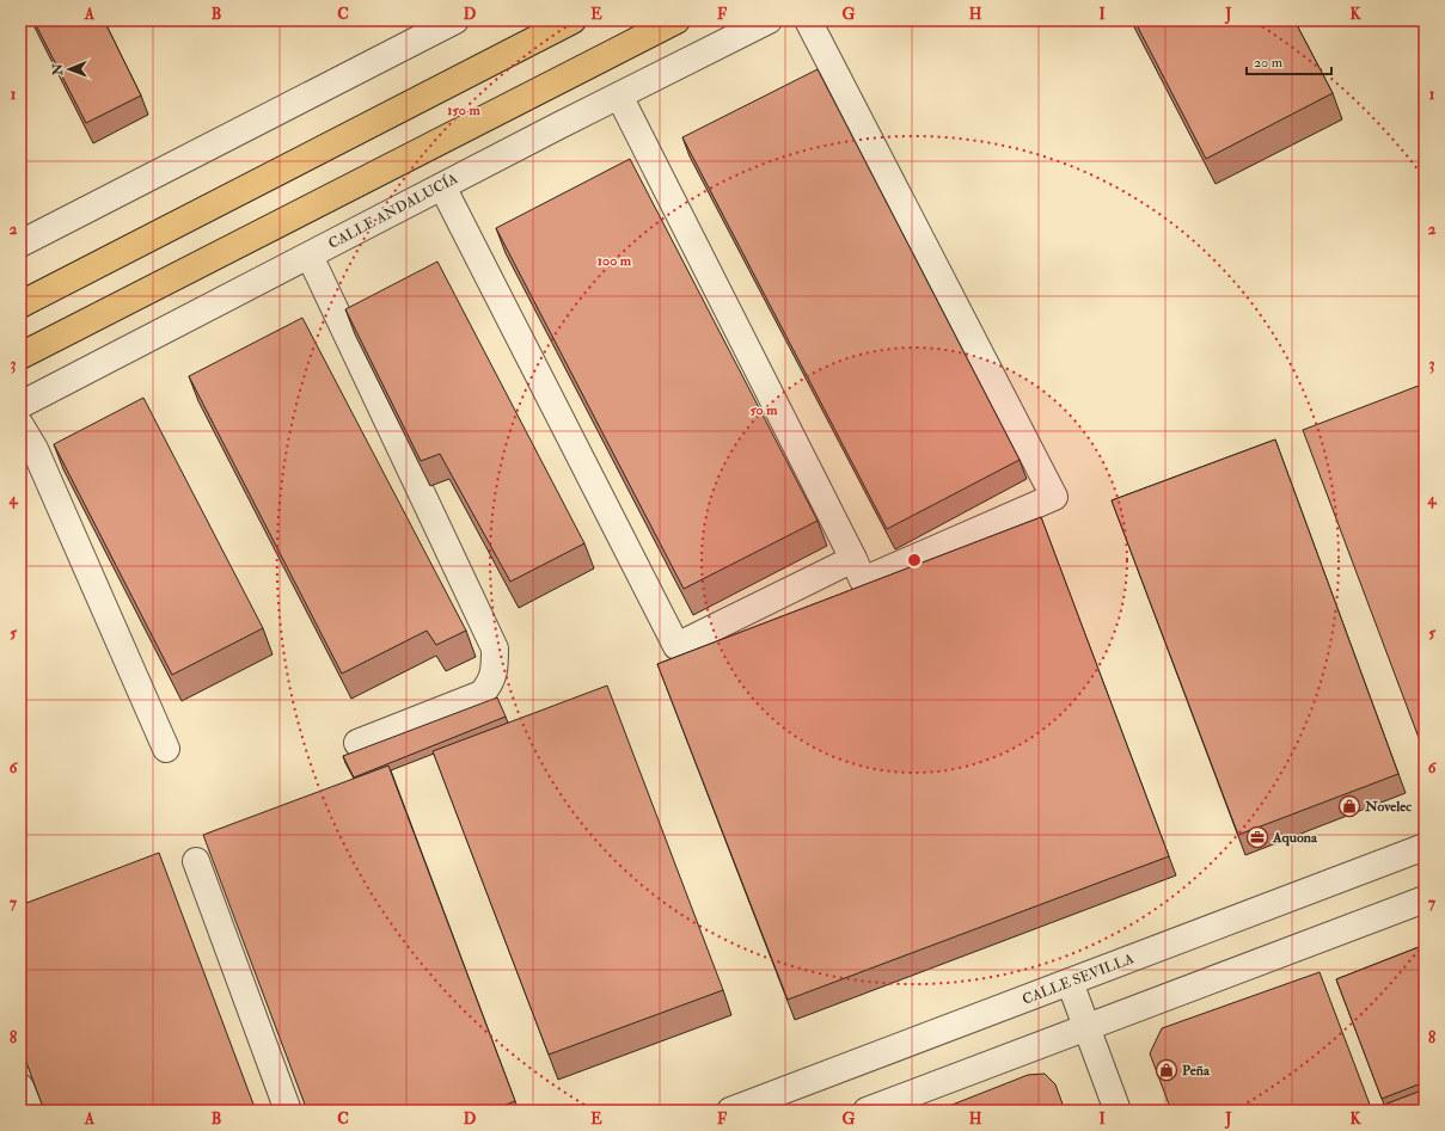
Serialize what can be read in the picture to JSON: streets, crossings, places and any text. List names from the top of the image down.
{
  "streets": {
    "street": ["CALLE ANDALUCÍA", "CALLE SEVILLA"]
  },
  "places": {
    "shop": ["Novelec", "Peña"],
    "office": ["Aquona"]
  },
  "scale_bar": "20 m",
  "north": "left",
  "grid": {
    "columns": [
      "A",
      "B",
      "C",
      "D",
      "E",
      "F",
      "G",
      "H",
      "I",
      "J",
      "K"
    ],
    "rows": [
      "1",
      "2",
      "3",
      "4",
      "5",
      "6",
      "7",
      "8"
    ]
  },
  "rings": ["150 m", "100 m", "50 m"]
}
